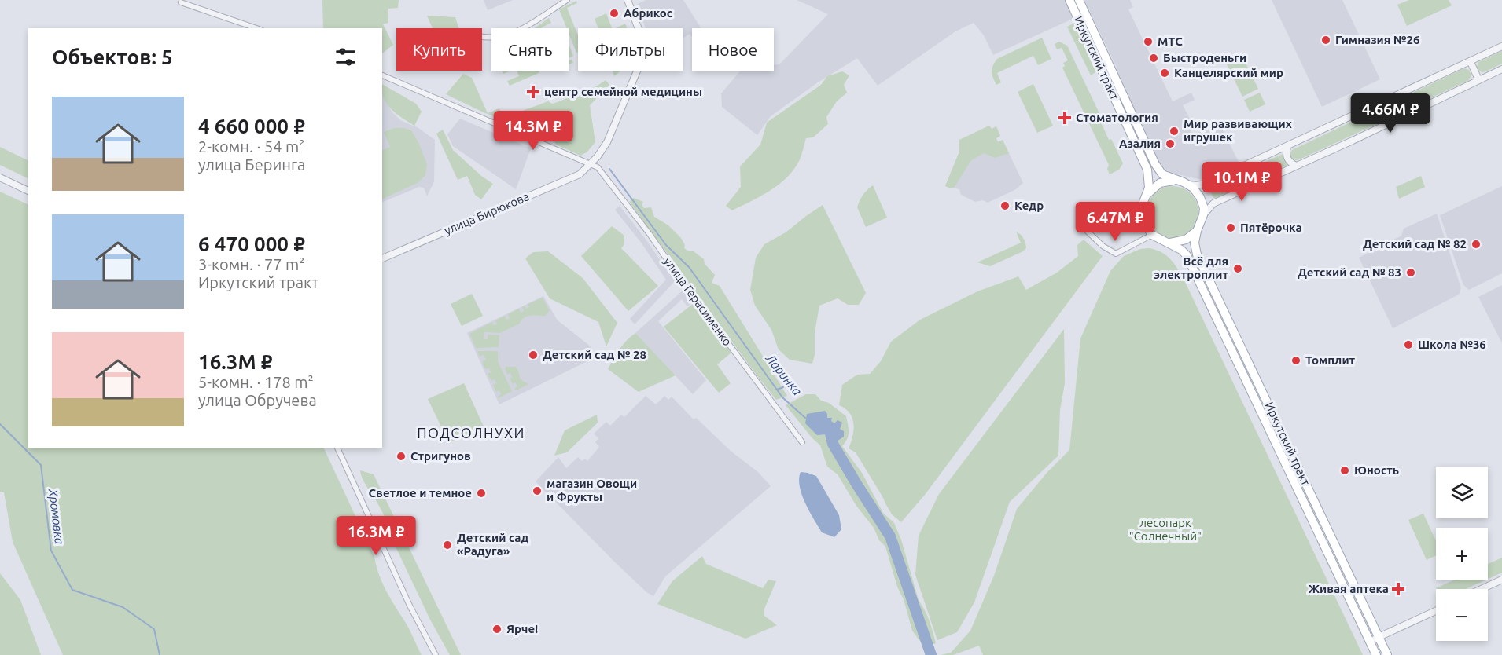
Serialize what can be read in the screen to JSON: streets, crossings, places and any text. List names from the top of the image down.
{
  "streets": {
    "main road": ["Иркутский тракт"],
    "street": ["улица Бирюкова", "улица Герасименко"]
  },
  "crossings": [
    ["улица Бирюкова", "улица Герасименко"]
  ],
  "districts": ["ПОДСОЛНУХИ"],
  "water": ["Ларинка", "Хромовка"],
  "parks": ["лесопарк \"Солнечный\""],
  "places": {
    "other": [
      "Абрикос",
      "Гимназия №26",
      "МТС",
      "Быстроденьги",
      "Канцелярский мир",
      "Мир развивающих игрушек",
      "Азалия",
      "Кедр",
      "Пятёрочка",
      "Детский сад № 82",
      "Всё для электроплит",
      "Детский сад № 83",
      "Школа №36",
      "Детский сад № 28",
      "Томплит",
      "Стригунов",
      "Юность",
      "магазин Овощи и Фрукты",
      "Светлое и темное",
      "Детский сад «Радуга»",
      "Ярче!"
    ],
    "health": ["центр семейной медицины", "Стоматология", "Живая аптека"]
  },
  "page": {
    "chip": [
      "Купить",
      "Снять",
      "Фильтры",
      "Новое"
    ],
    "heading": "Объектов: 5",
    "list": [
      {
        "name": "4 660 000 ₽",
        "note": "2-комн. · 54 m² · улица Беринга"
      },
      {
        "name": "6 470 000 ₽",
        "note": "3-комн. · 77 m² · Иркутский тракт"
      },
      {
        "name": "16.3M ₽",
        "note": "5-комн. · 178 m² · улица Обручева"
      }
    ],
    "price": [
      "4.66M ₽",
      "14.3M ₽",
      "10.1M ₽",
      "6.47M ₽",
      "16.3M ₽"
    ],
    "map_buttons": ["+", "−"]
  }
}
